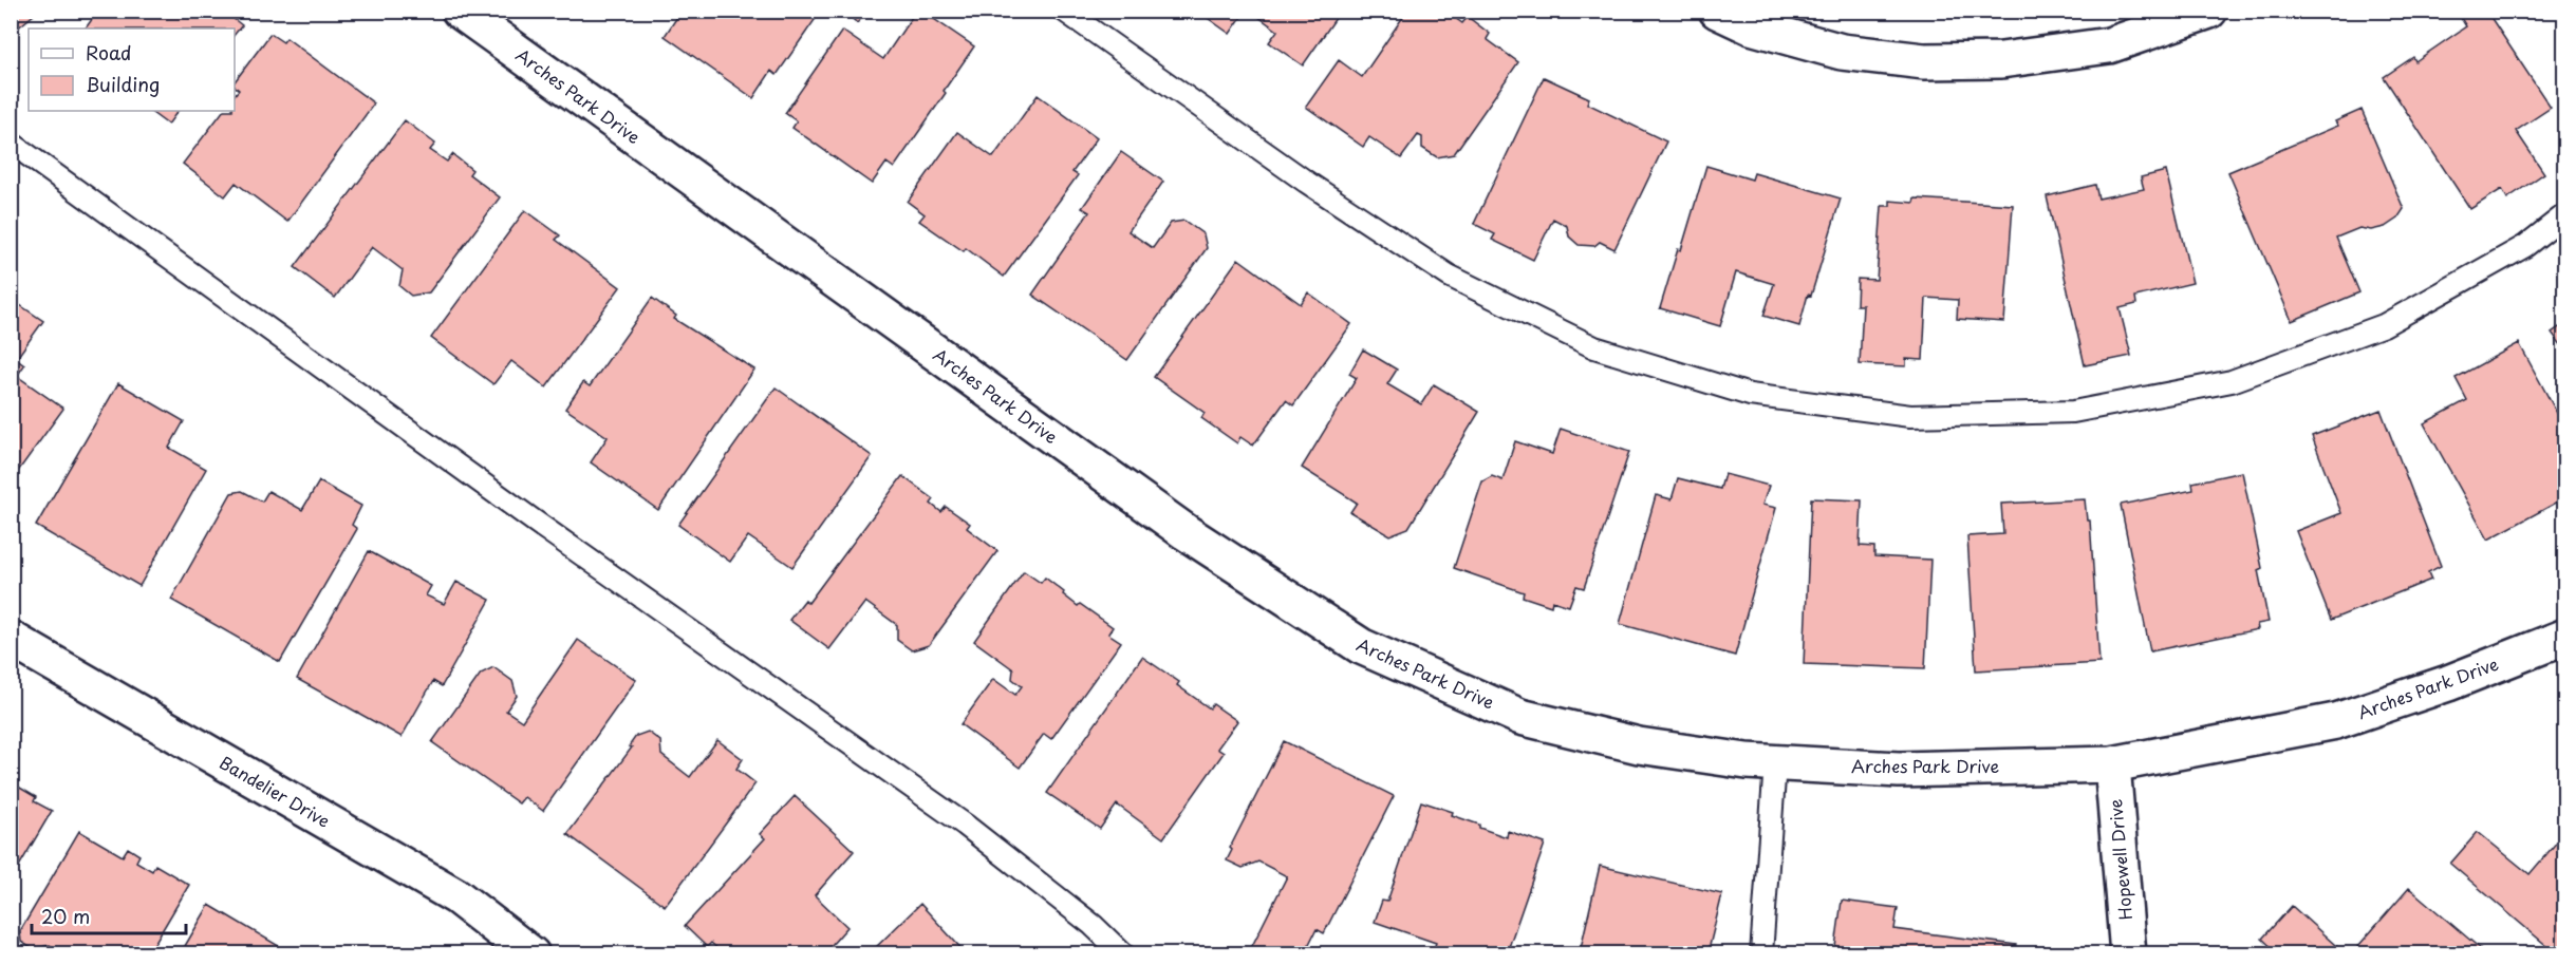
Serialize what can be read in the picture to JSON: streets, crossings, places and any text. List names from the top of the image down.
{
  "streets": {
    "street": ["Arches Park Drive", "Bandelier Drive", "Hopewell Drive"]
  },
  "crossings": [
    ["Arches Park Drive", "Hopewell Drive"]
  ],
  "legend": ["Road", "Building"],
  "scale_bar": "20 m"
}
